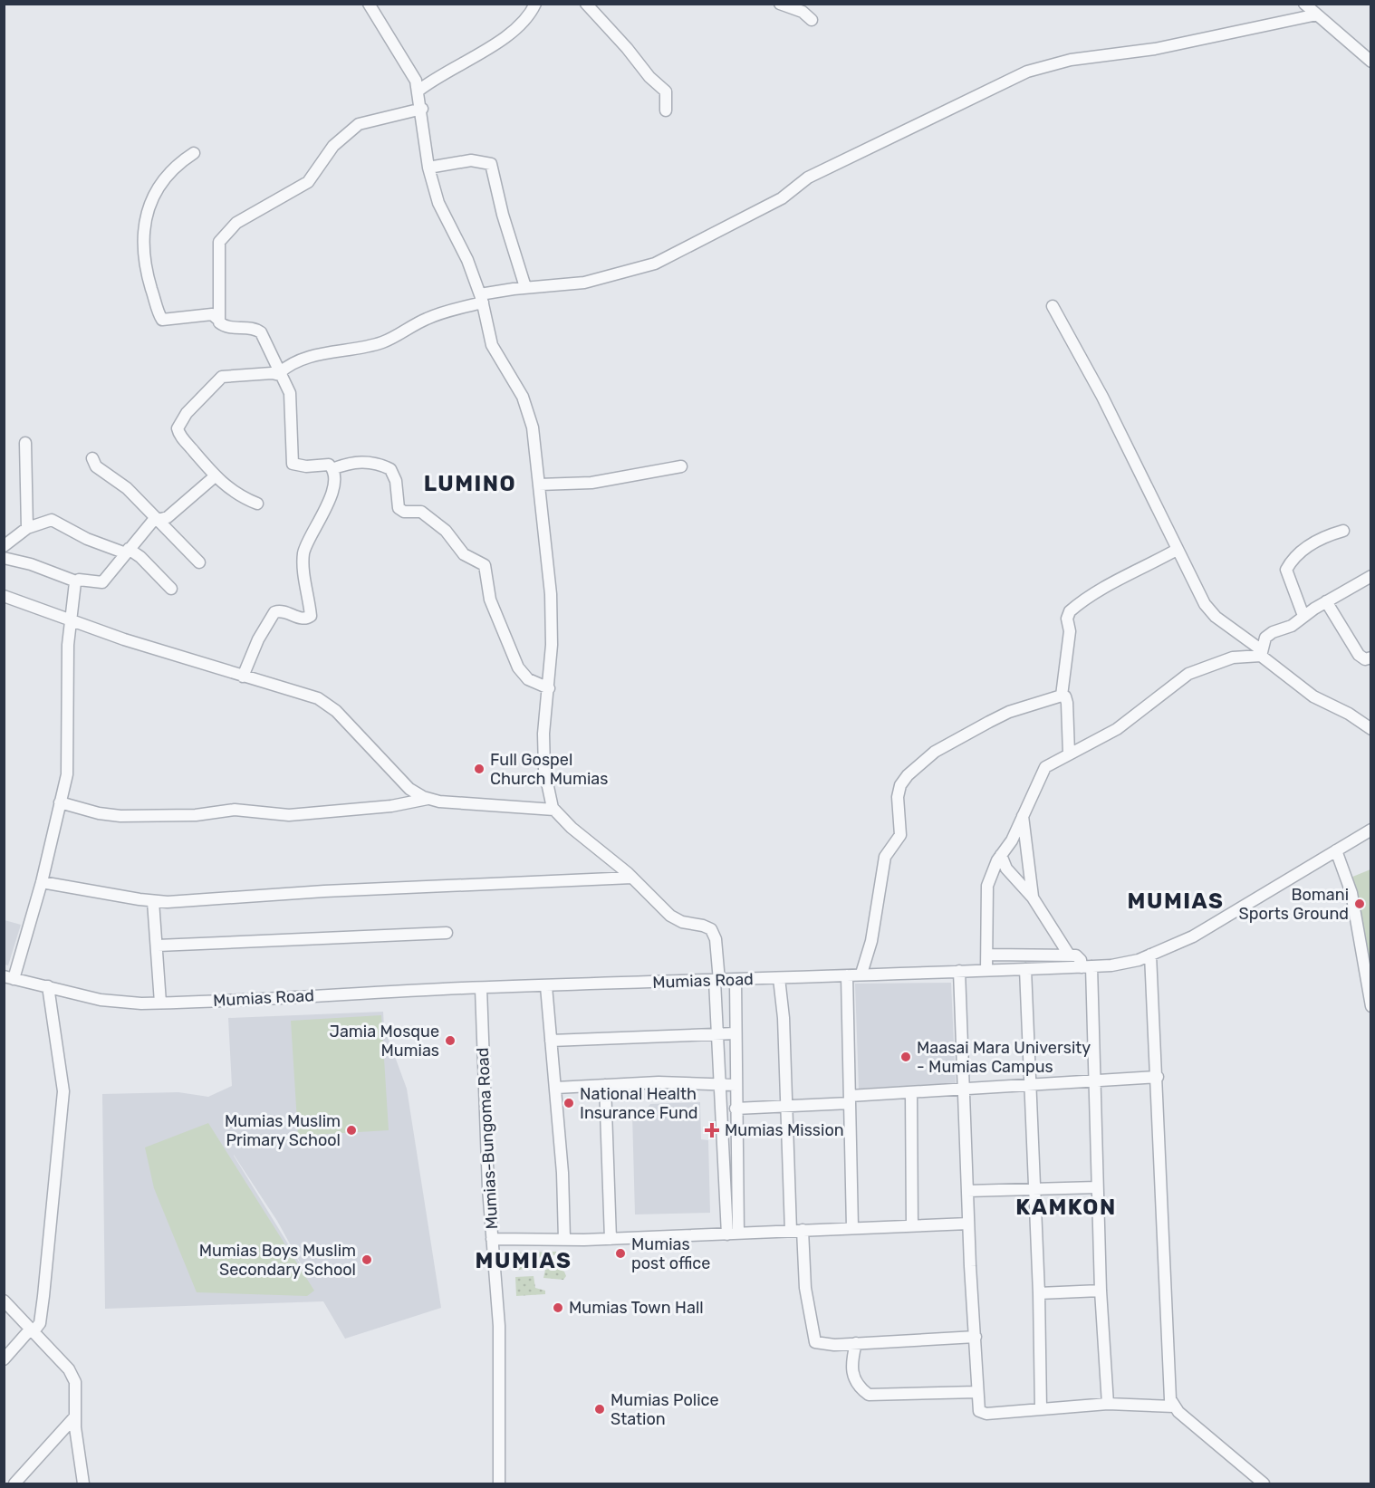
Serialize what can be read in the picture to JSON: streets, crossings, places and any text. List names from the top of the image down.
{
  "streets": {
    "street": ["Mumias Road", "Mumias-Bungoma Road"]
  },
  "crossings": [
    ["Mumias Road", "Mumias-Bungoma Road"]
  ],
  "districts": [
    "LUMINO",
    "MUMIAS",
    "KAMKON",
    "MUMIAS"
  ],
  "places": {
    "other": [
      "Full Gospel Church Mumias",
      "Bomani Sports Ground",
      "Jamia Mosque Mumias",
      "Maasai Mara University - Mumias Campus",
      "National Health Insurance Fund",
      "Mumias Muslim Primary School",
      "Mumias post office",
      "Mumias Boys Muslim Secondary School",
      "Mumias Town Hall",
      "Mumias Police Station"
    ],
    "health": ["Mumias Mission"]
  }
}
